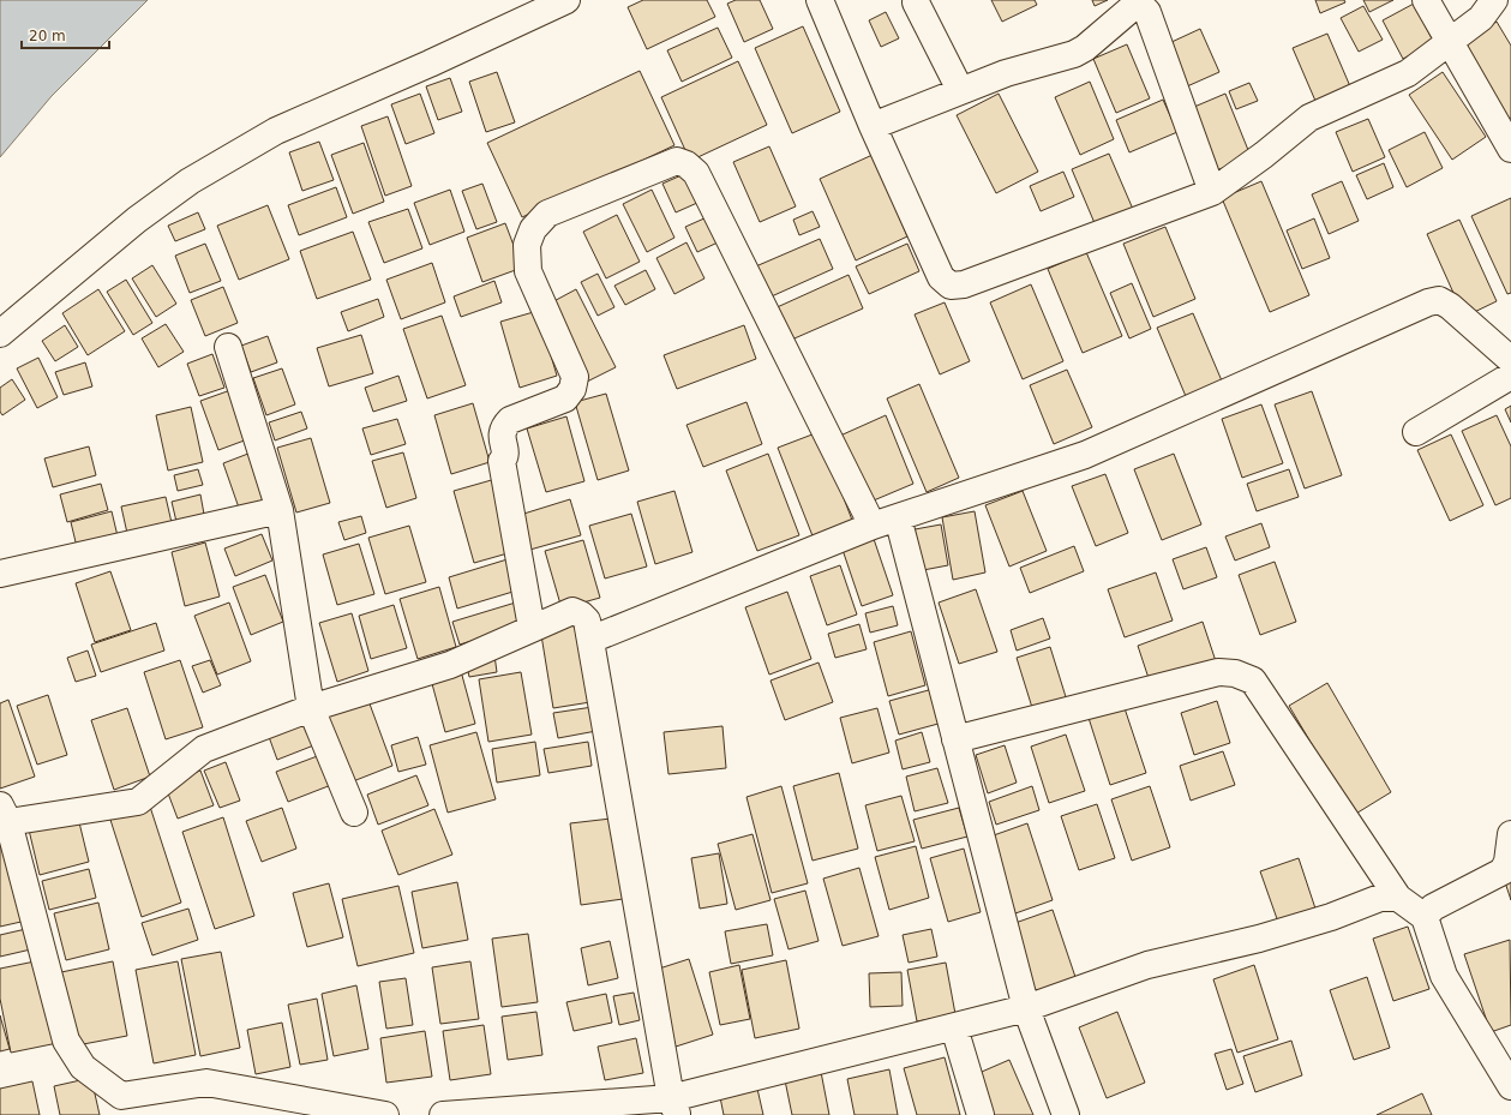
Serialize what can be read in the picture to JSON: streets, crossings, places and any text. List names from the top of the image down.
{
  "scale_bar": "20 m"
}
